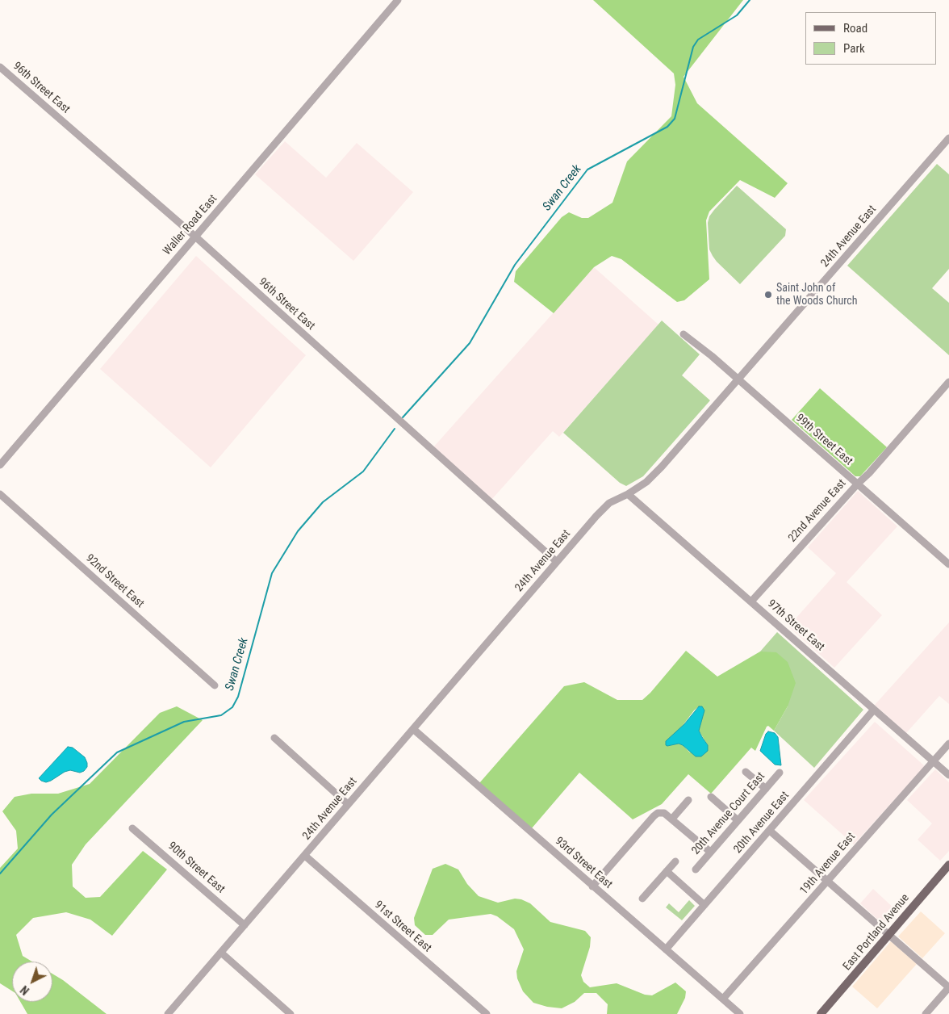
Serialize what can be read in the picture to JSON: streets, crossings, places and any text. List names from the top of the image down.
{
  "streets": {
    "main road": ["East Portland Avenue"],
    "street": [
      "96th Street East",
      "Waller Road East",
      "24th Avenue East",
      "99th Street East",
      "22nd Avenue East",
      "92nd Street East",
      "97th Street East",
      "20th Avenue Court East",
      "20th Avenue East",
      "93rd Street East",
      "19th Avenue East",
      "90th Street East",
      "91st Street East"
    ]
  },
  "crossings": [
    ["96th Street East", "Waller Road East"],
    ["96th Street East", "24th Avenue East"],
    ["24th Avenue East", "99th Street East"],
    ["24th Avenue East", "97th Street East"],
    ["24th Avenue East", "93rd Street East"],
    ["24th Avenue East", "90th Street East"],
    ["24th Avenue East", "91st Street East"],
    ["99th Street East", "22nd Avenue East"],
    ["22nd Avenue East", "97th Street East"],
    ["97th Street East", "20th Avenue East"],
    ["97th Street East", "19th Avenue East"],
    ["20th Avenue East", "93rd Street East"],
    ["93rd Street East", "19th Avenue East"]
  ],
  "water": ["Swan Creek"],
  "places": ["Saint John of the Woods Church"],
  "legend": ["Road", "Park"],
  "north": "bottom left"
}
